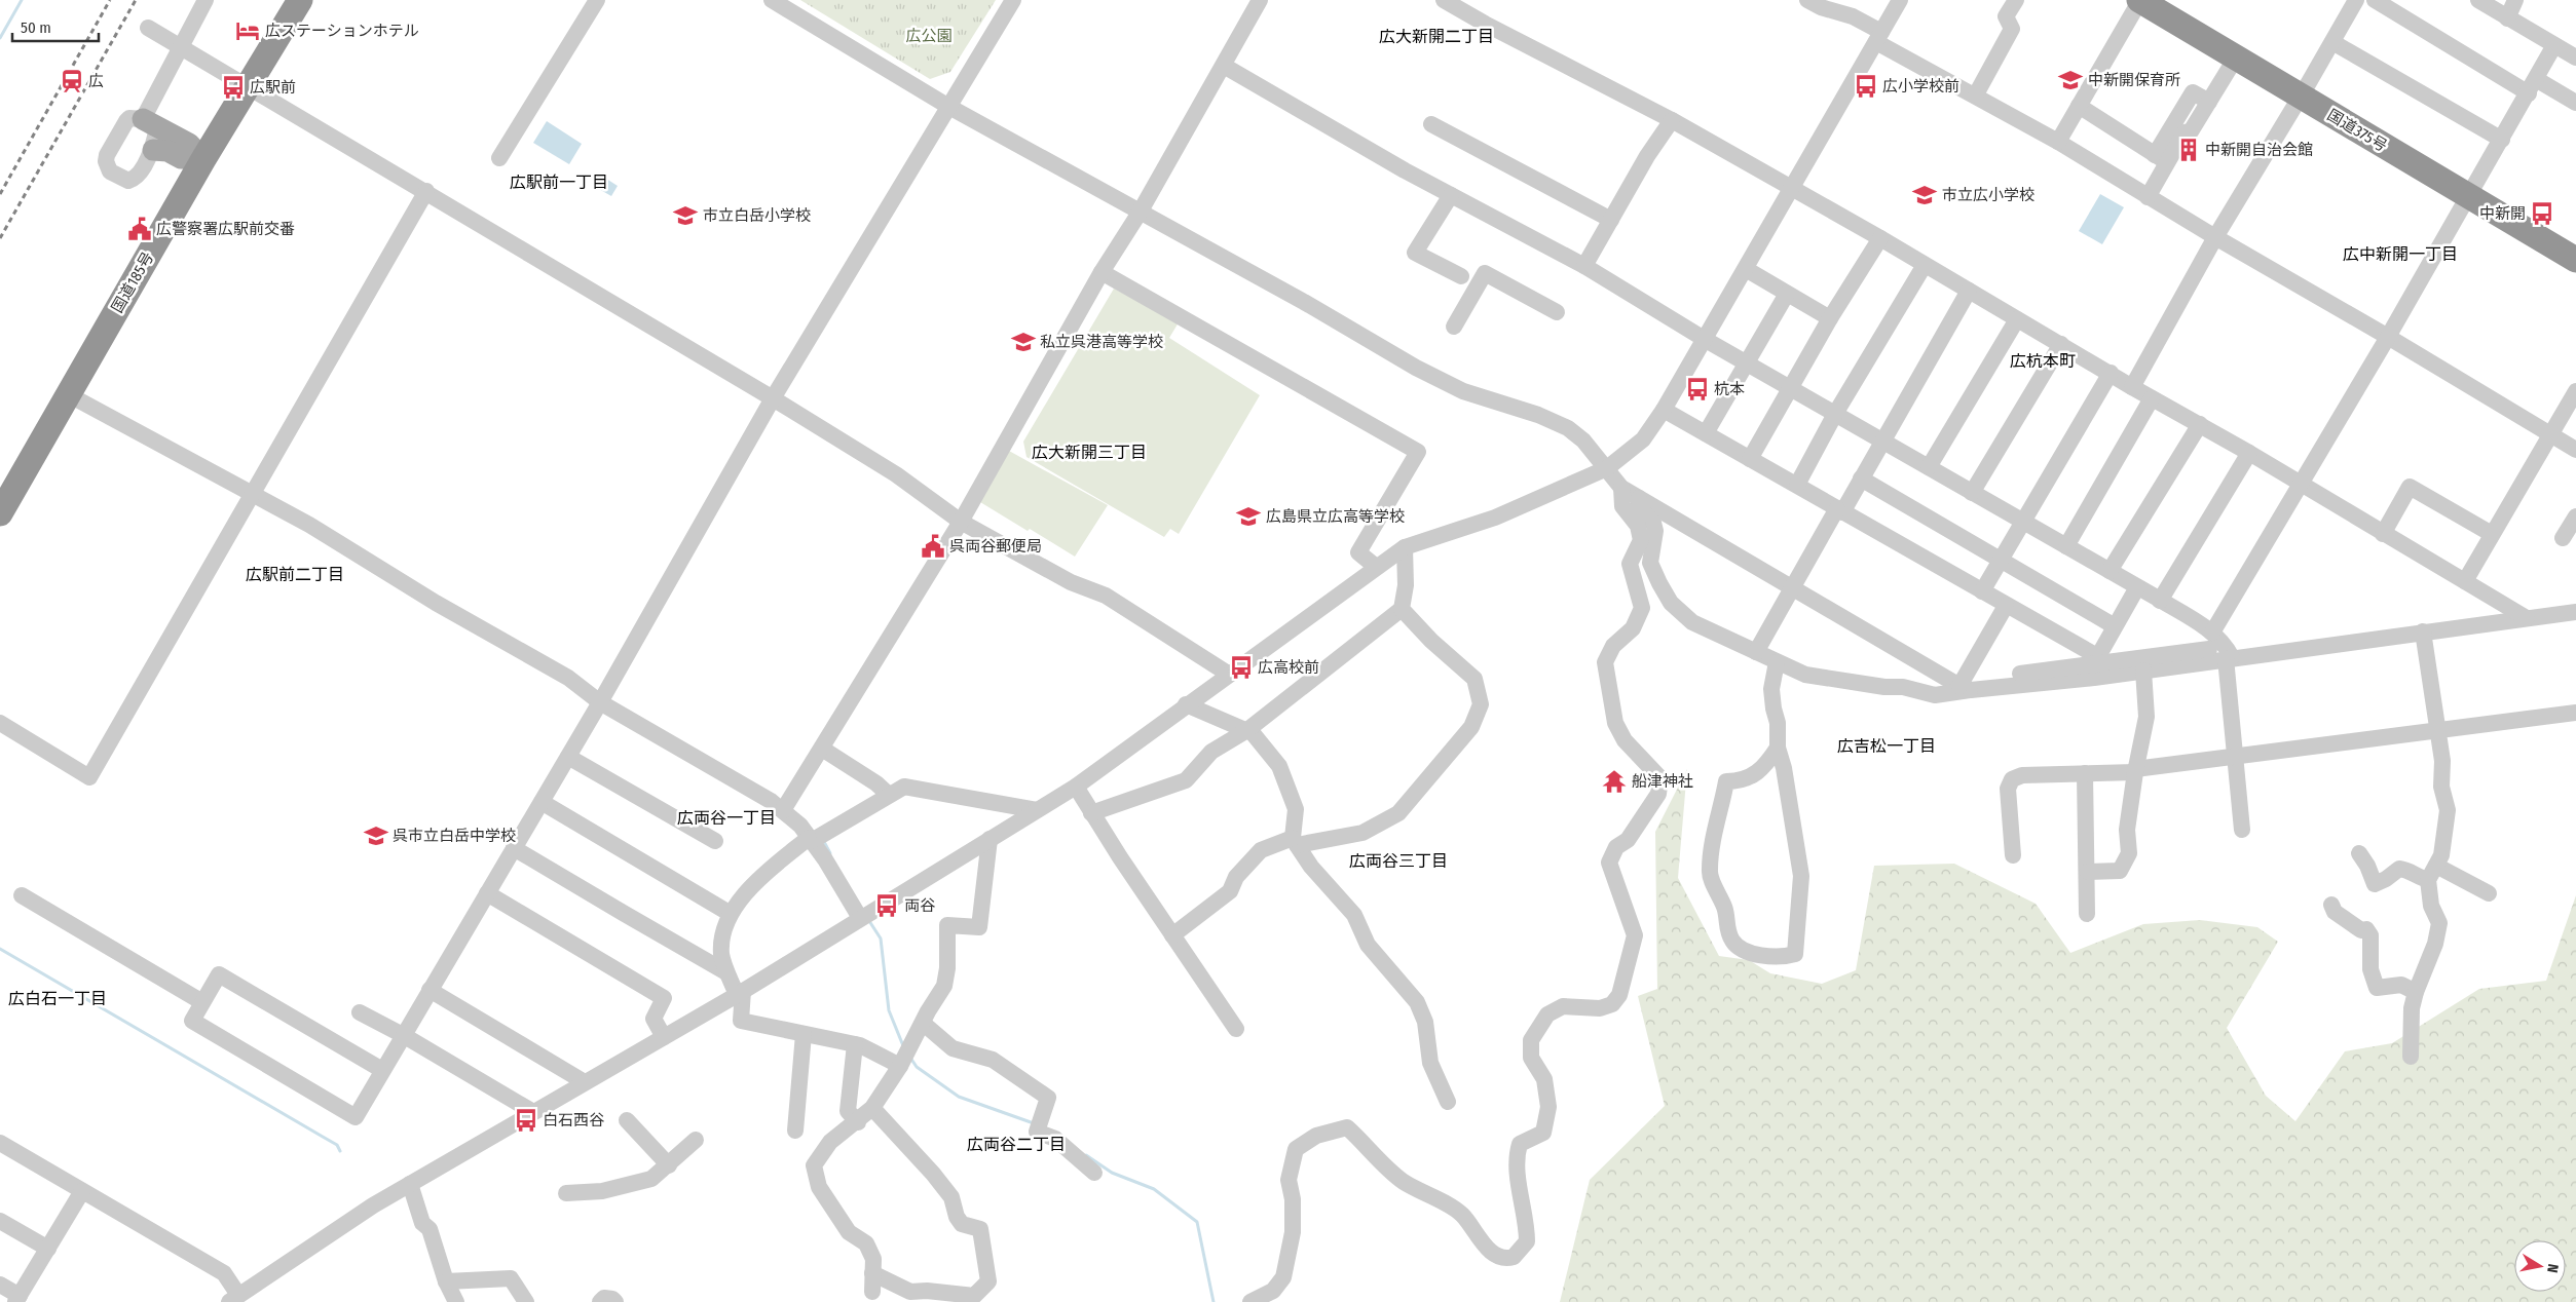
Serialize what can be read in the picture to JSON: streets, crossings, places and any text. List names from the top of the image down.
{
  "streets": {
    "highway": ["国道375号", "国道185号"]
  },
  "districts": [
    "広大新開二丁目",
    "広駅前一丁目",
    "広中新開一丁目",
    "広杭本町",
    "広大新開三丁目",
    "広駅前二丁目",
    "広吉松一丁目",
    "広両谷一丁目",
    "広両谷三丁目",
    "広白石一丁目",
    "広両谷二丁目"
  ],
  "parks": ["広公園"],
  "places": {
    "hotel": ["広ステーションホテル"],
    "school or university": [
      "中新開保育所",
      "市立広小学校",
      "市立白岳小学校",
      "私立呉港高等学校",
      "広島県立広高等学校",
      "呉市立白岳中学校"
    ],
    "station": ["広"],
    "bus stop": [
      "広小学校前",
      "広駅前",
      "中新開",
      "杭本",
      "広高校前",
      "両谷",
      "白石西谷"
    ],
    "building": ["中新開自治会館"],
    "public building": ["広警察署広駅前交番", "呉両谷郵便局"],
    "temple": ["船津神社"]
  },
  "scale_bar": "50 m",
  "north": "right"
}
